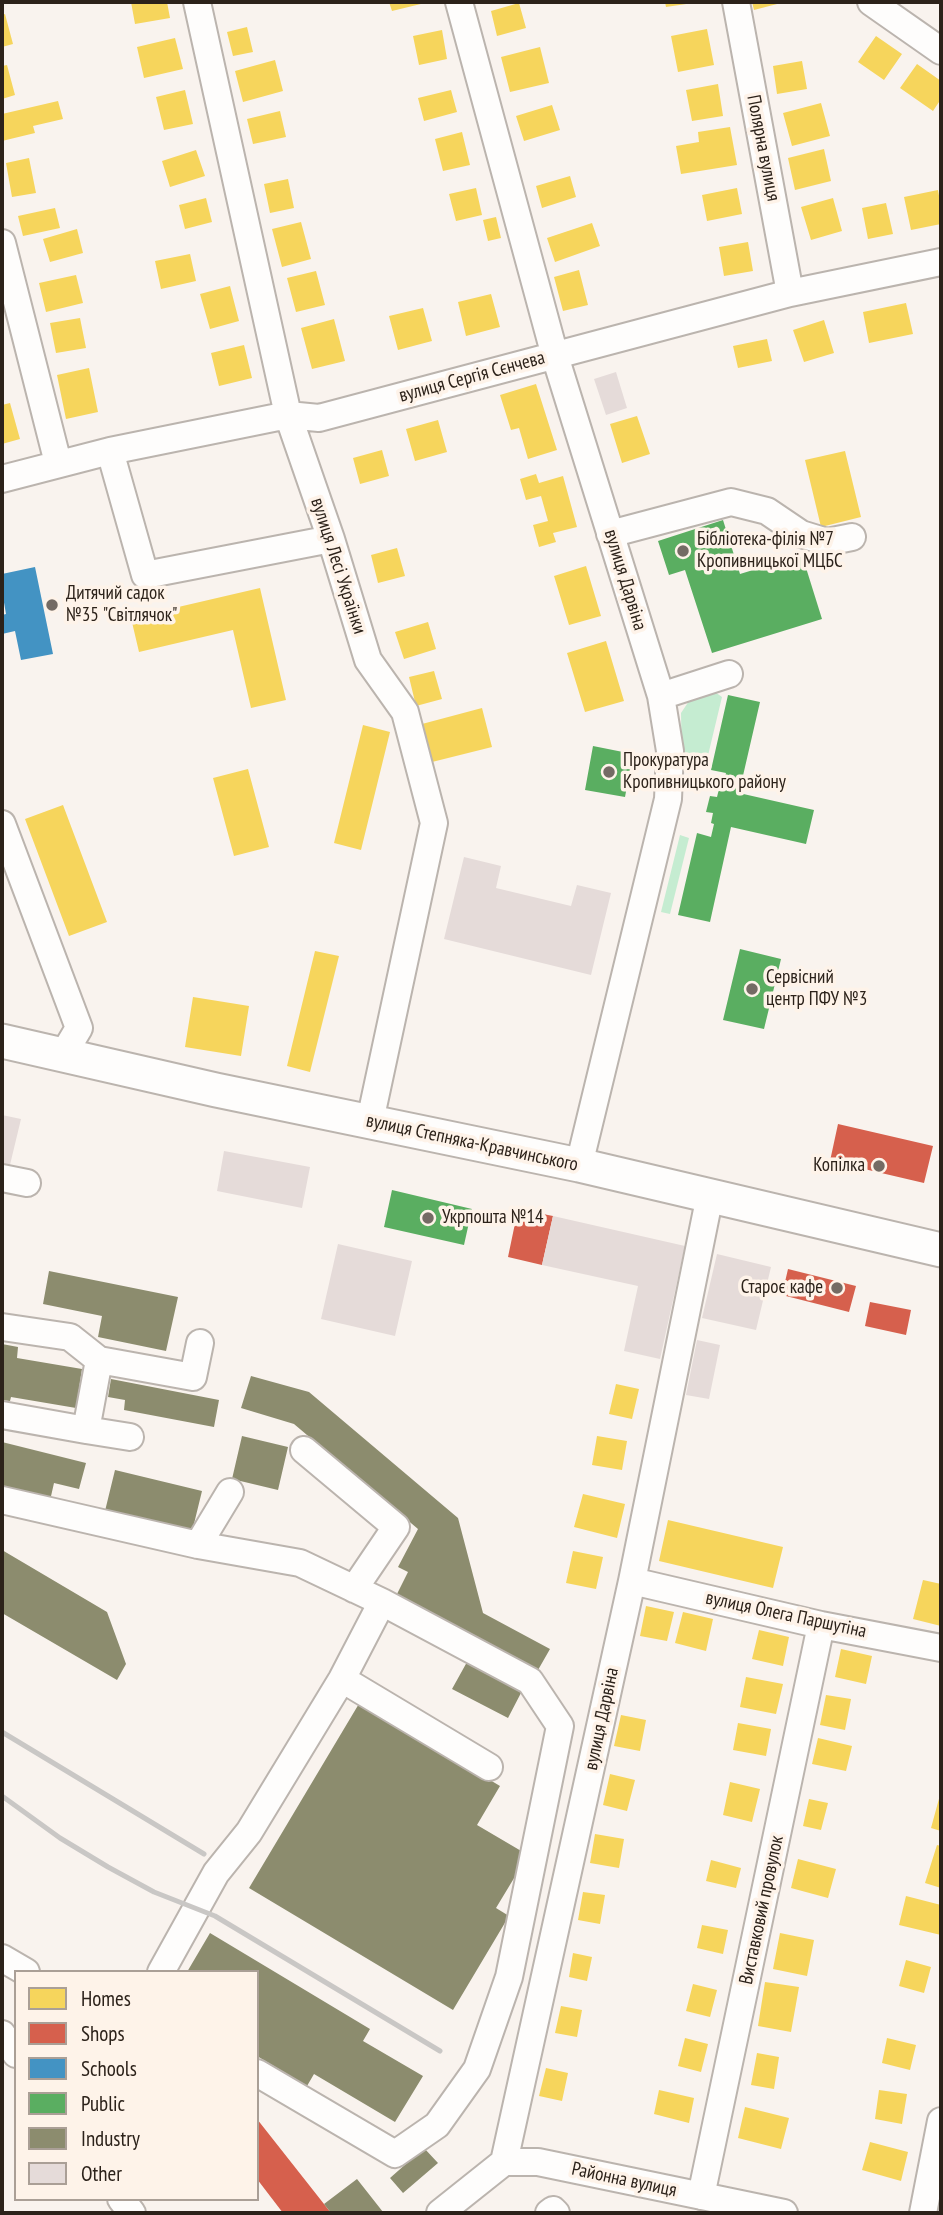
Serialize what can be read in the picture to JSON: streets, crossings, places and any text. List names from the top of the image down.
{
  "streets": {
    "main road": ["вулиця Степняка-Кравчинського"],
    "street": [
      "Полярна вулиця",
      "вулиця Сергія Сєнчева",
      "вулиця Лесі Українки",
      "вулиця Дарвіна",
      "вулиця Олега Паршутіна",
      "Виставковий провулок",
      "Районна вулиця"
    ]
  },
  "crossings": [
    ["Полярна вулиця", "вулиця Сергія Сєнчева"],
    ["вулиця Сергія Сєнчева", "вулиця Лесі Українки"],
    ["вулиця Сергія Сєнчева", "вулиця Дарвіна"],
    ["вулиця Лесі Українки", "вулиця Степняка-Кравчинського"],
    ["вулиця Дарвіна", "вулиця Степняка-Кравчинського"],
    ["вулиця Дарвіна", "вулиця Олега Паршутіна"],
    ["вулиця Дарвіна", "Районна вулиця"],
    ["вулиця Олега Паршутіна", "Виставковий провулок"],
    ["Виставковий провулок", "Районна вулиця"]
  ],
  "places": [
    "Бібліотека-філія №7 Кропивницької МЦБС",
    "Дитячий садок №35 \"Світлячок\"",
    "Прокуратура Кропивницького району",
    "Сервісний центр ПФУ №3",
    "Копілка",
    "Укрпошта №14",
    "Староє кафе"
  ],
  "legend": [
    "Homes",
    "Shops",
    "Schools",
    "Public",
    "Industry",
    "Other"
  ]
}
